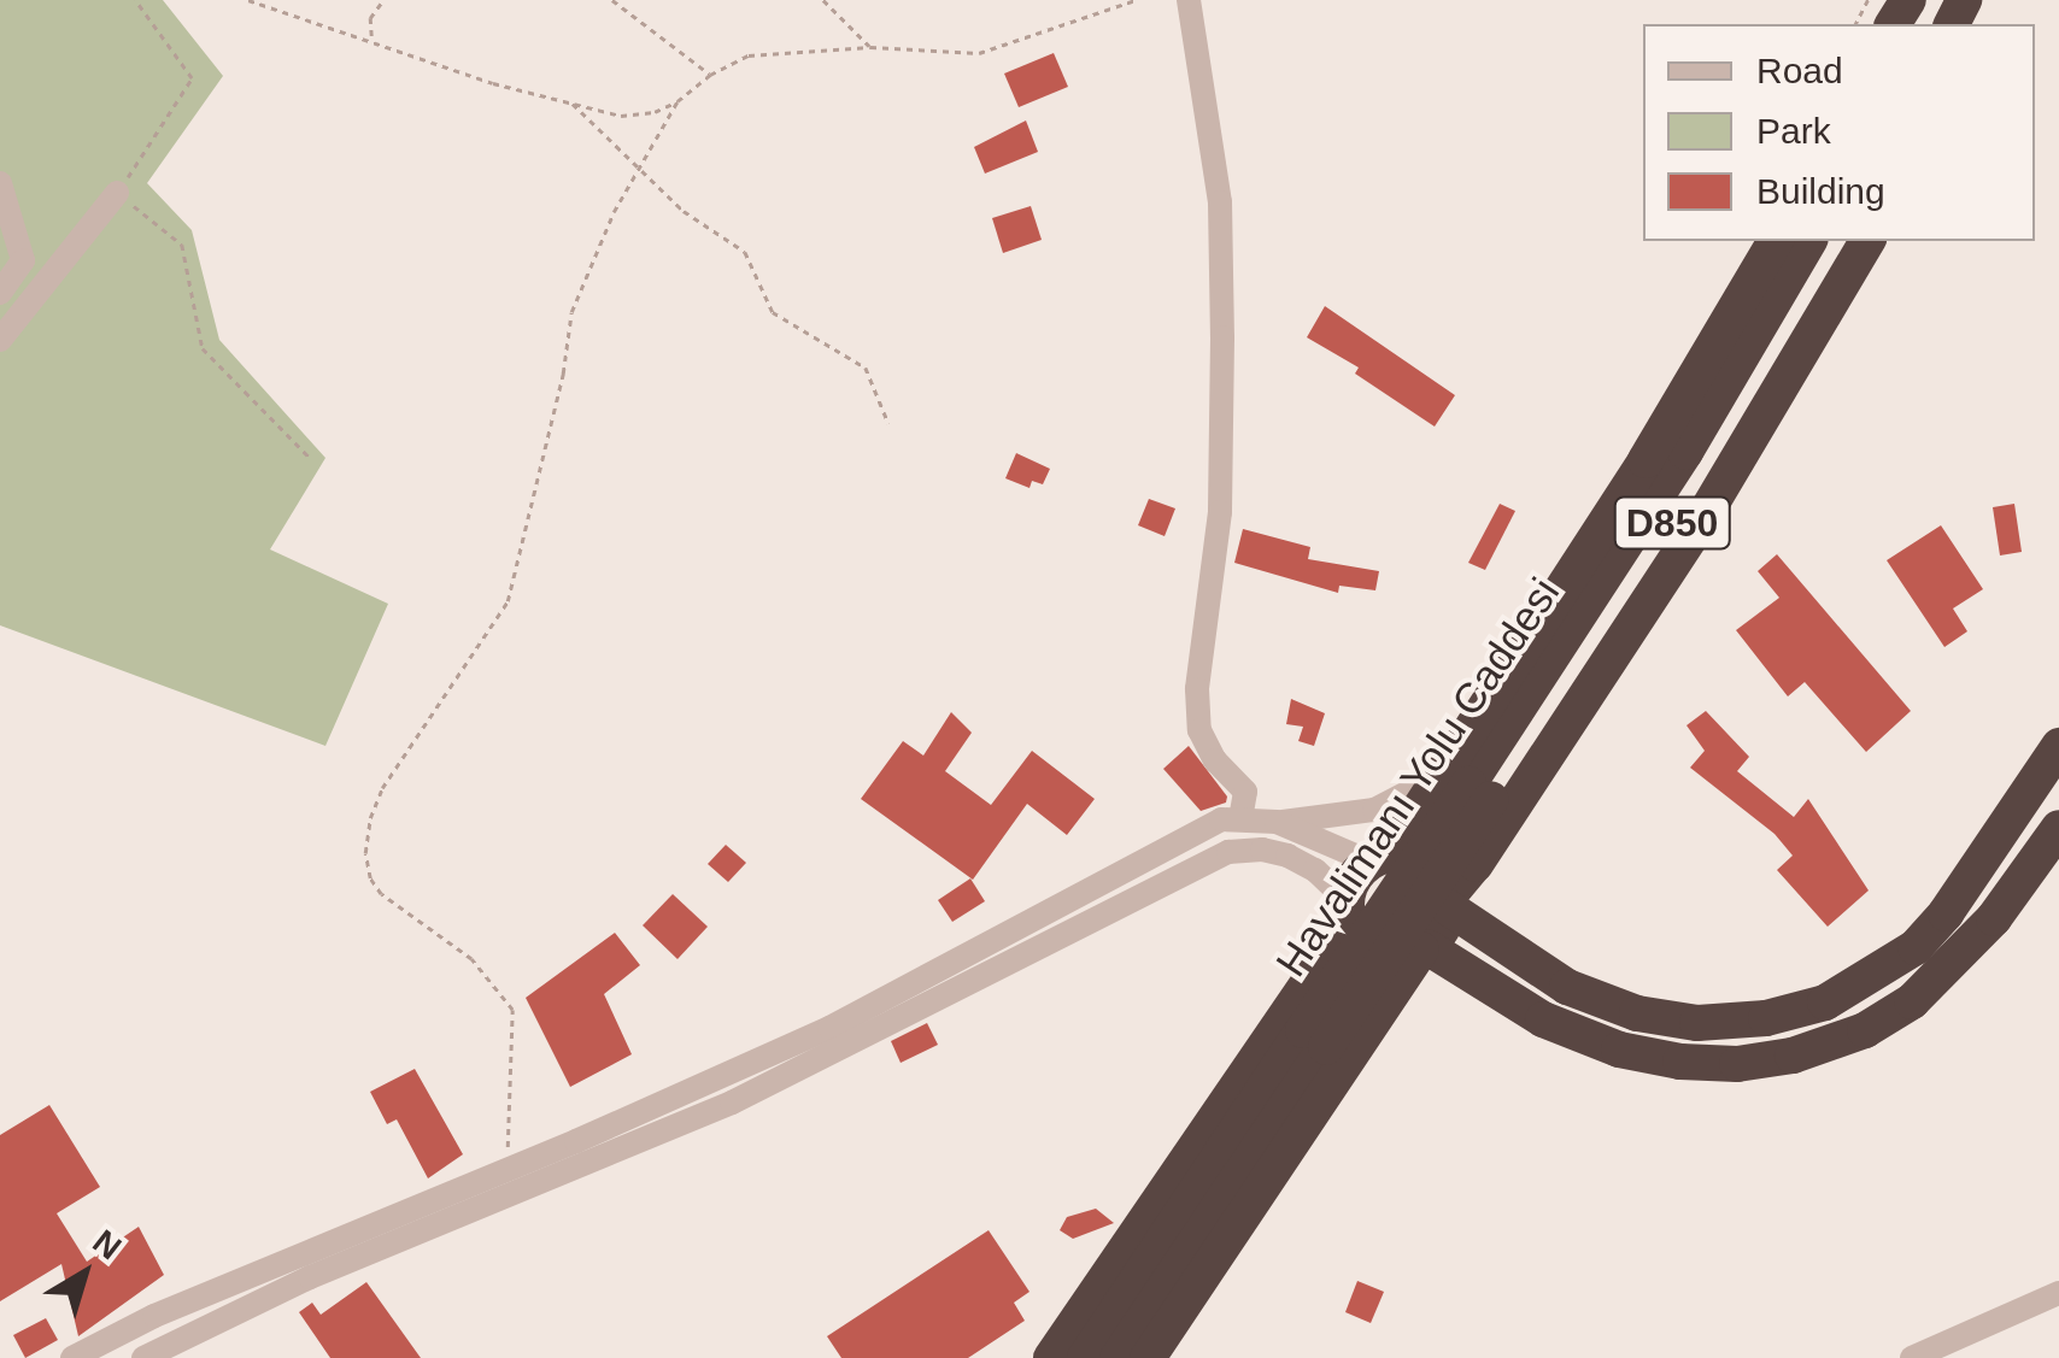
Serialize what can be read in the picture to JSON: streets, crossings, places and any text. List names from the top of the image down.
{
  "streets": {
    "highway": ["D850", "Havalimanı Yolu Caddesi"]
  },
  "legend": ["Road", "Park", "Building"],
  "north": "top right"
}
